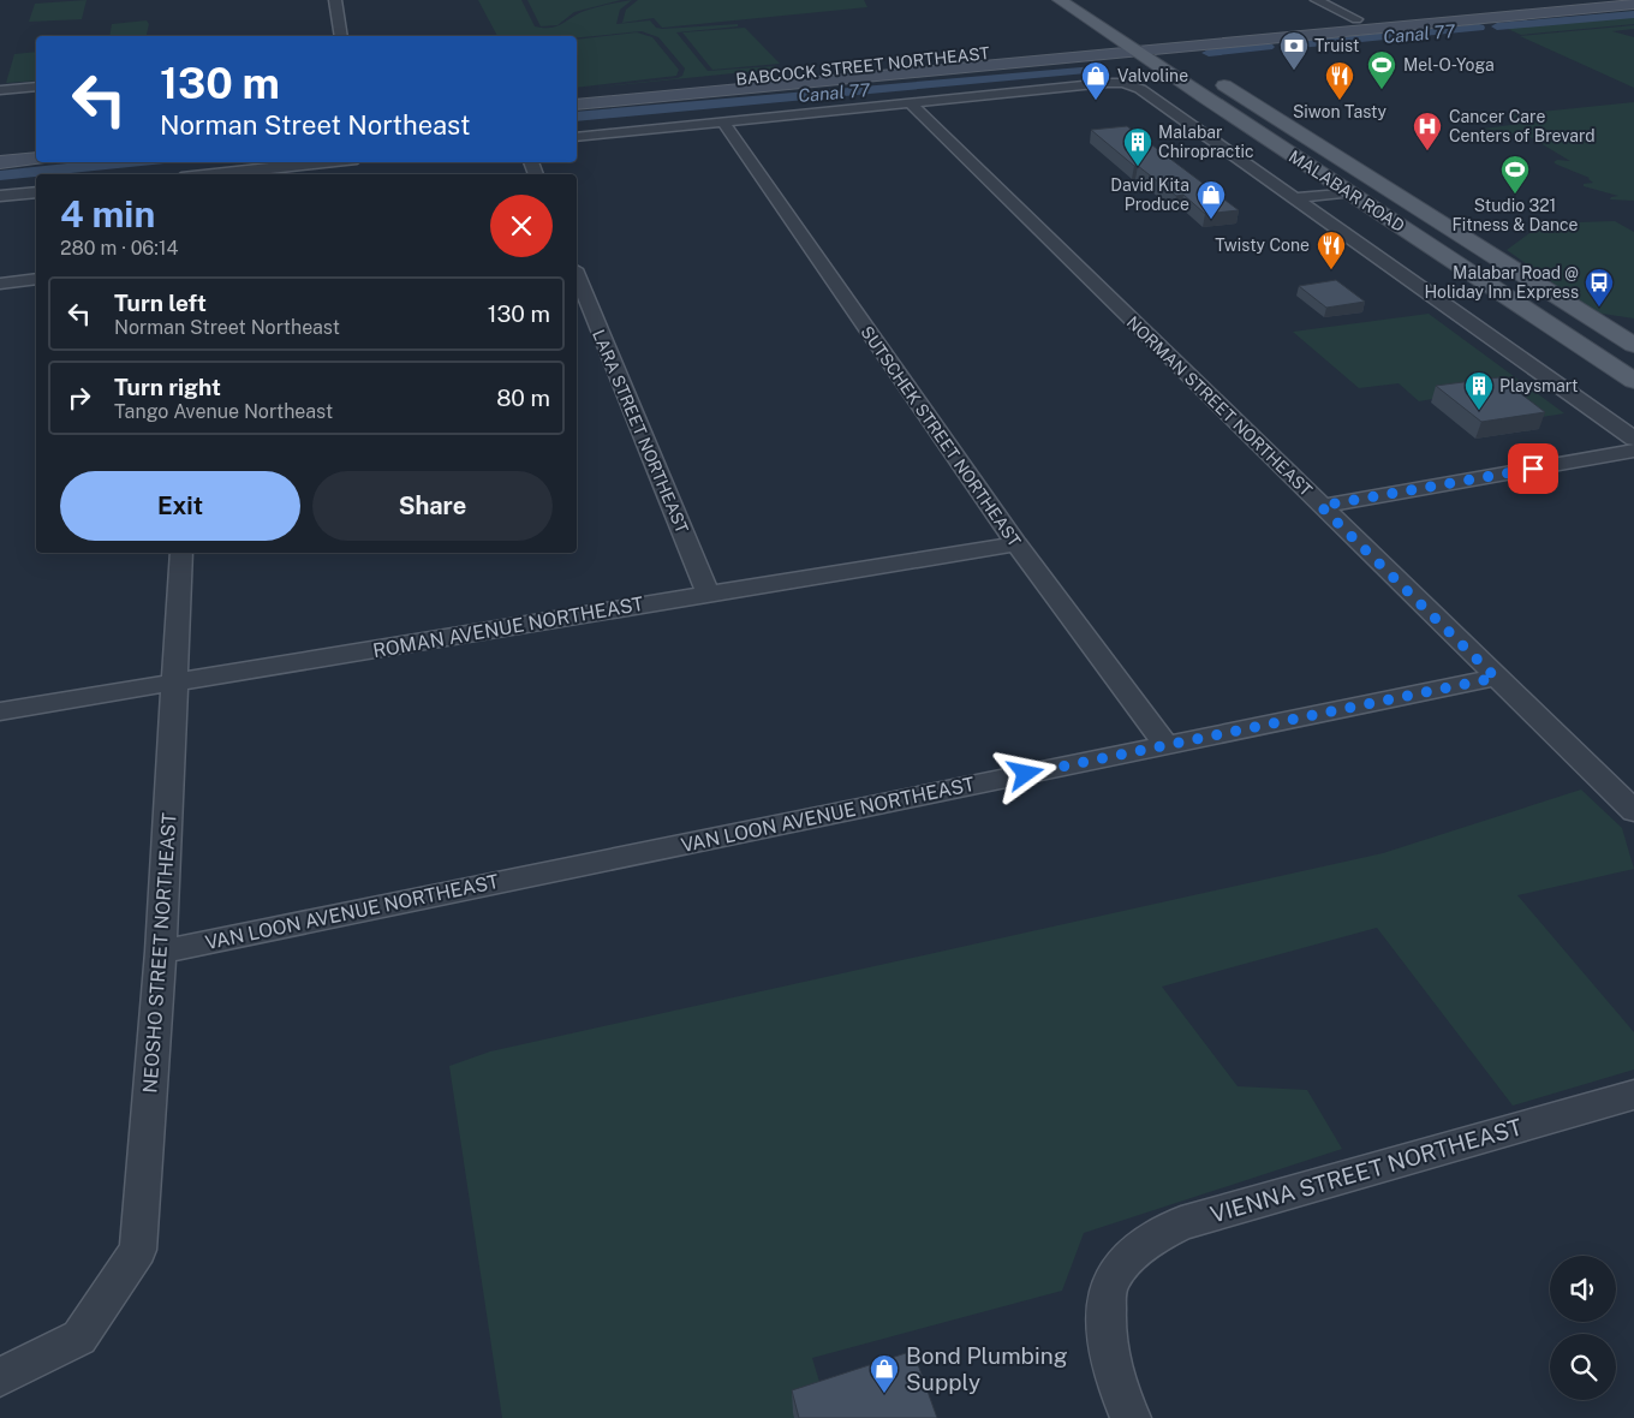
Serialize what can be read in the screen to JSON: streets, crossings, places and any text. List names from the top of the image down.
{
  "streets": {
    "main road": ["BABCOCK STREET NORTHEAST", "MALABAR ROAD"],
    "street": [
      "NORMAN STREET NORTHEAST",
      "LARA STREET NORTHEAST",
      "SUTSCHEK STREET NORTHEAST",
      "ROMAN AVENUE NORTHEAST",
      "VAN LOON AVENUE NORTHEAST",
      "NEOSHO STREET NORTHEAST",
      "VIENNA STREET NORTHEAST"
    ]
  },
  "crossings": [
    ["BABCOCK STREET NORTHEAST", "MALABAR ROAD"],
    ["NORMAN STREET NORTHEAST", "VAN LOON AVENUE NORTHEAST"],
    ["LARA STREET NORTHEAST", "ROMAN AVENUE NORTHEAST"],
    ["SUTSCHEK STREET NORTHEAST", "ROMAN AVENUE NORTHEAST"],
    ["SUTSCHEK STREET NORTHEAST", "VAN LOON AVENUE NORTHEAST"],
    ["ROMAN AVENUE NORTHEAST", "NEOSHO STREET NORTHEAST"],
    ["VAN LOON AVENUE NORTHEAST", "NEOSHO STREET NORTHEAST"]
  ],
  "water": ["Canal 77"],
  "places": {
    "bank": ["Truist"],
    "sports": ["Mel-O-Yoga", "Studio 321 Fitness & Dance"],
    "shop": ["Valvoline", "David Kita Produce", "Bond Plumbing Supply"],
    "restaurant": ["Siwon Tasty", "Twisty Cone"],
    "hospital": ["Cancer Care Centers of Brevard"],
    "building": ["Malabar Chiropractic", "Playsmart"],
    "bus stop": ["Malabar Road @ Holiday Inn Express"]
  },
  "page": {
    "turn": ["130 m", "Norman Street Northeast"],
    "heading": ["4 min", "280 m · 06:14"],
    "list": [
      {
        "name": "Turn left",
        "note": "Norman Street Northeast",
        "value": "130 m"
      },
      {
        "name": "Turn right",
        "note": "Tango Avenue Northeast",
        "value": "80 m"
      }
    ],
    "buttons": ["Exit", "Share"]
  }
}
